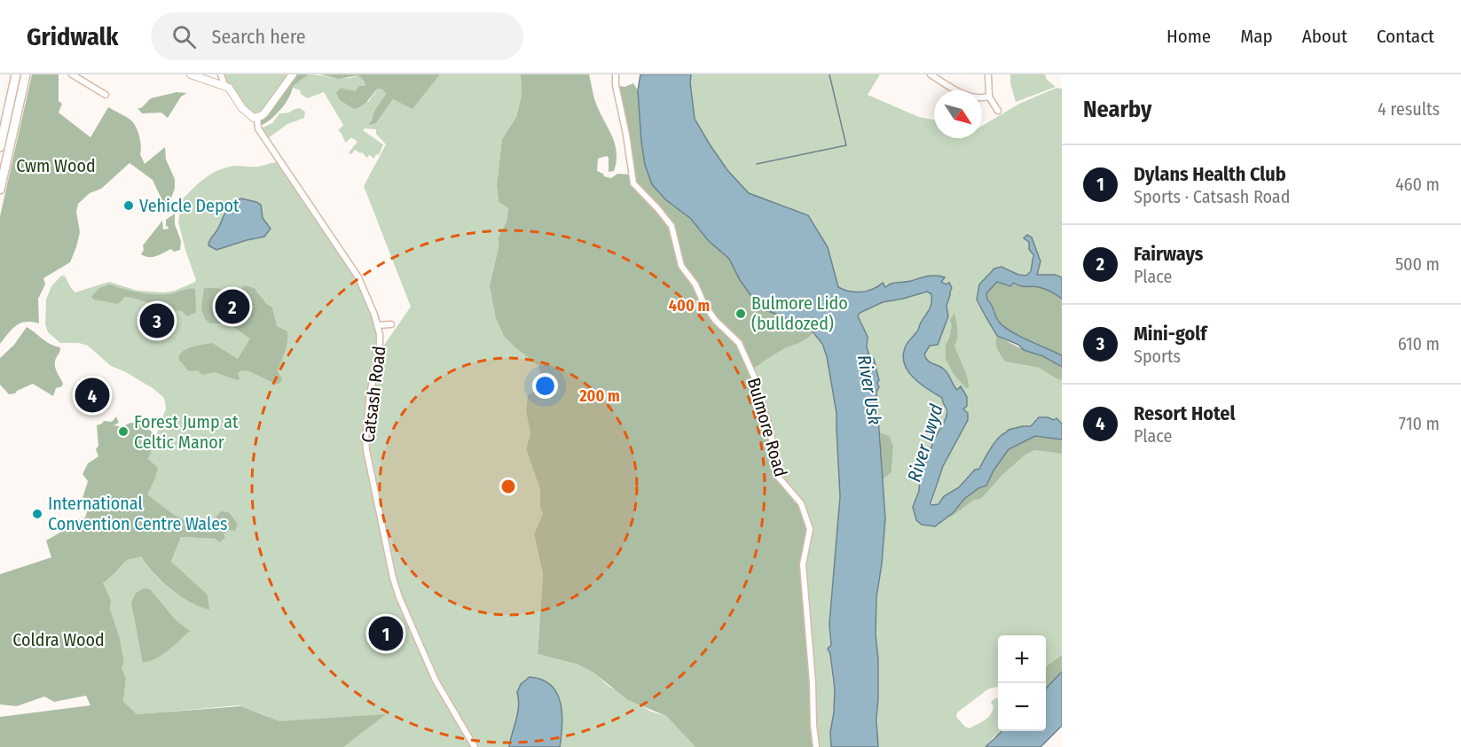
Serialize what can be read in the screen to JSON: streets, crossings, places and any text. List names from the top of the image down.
{
  "streets": {
    "street": ["Catsash Road", "Bulmore Road"]
  },
  "water": ["River Usk", "River Lwyd"],
  "parks": ["Cwm Wood", "Coldra Wood"],
  "places": [
    "Vehicle Depot",
    "Bulmore Lido (bulldozed)",
    "Forest Jump at Celtic Manor",
    "International Convention Centre Wales"
  ],
  "north": "bottom right",
  "page": {
    "header": "Gridwalk",
    "search": "Search here",
    "nav": [
      "Home",
      "Map",
      "About",
      "Contact"
    ],
    "heading": ["Nearby", "4 results"],
    "list": [
      {
        "mark": "1",
        "name": "Dylans Health Club",
        "note": "Sports · Catsash Road",
        "value": "460 m"
      },
      {
        "mark": "2",
        "name": "Fairways",
        "note": "Place",
        "value": "500 m"
      },
      {
        "mark": "3",
        "name": "Mini-golf",
        "note": "Sports",
        "value": "610 m"
      },
      {
        "mark": "4",
        "name": "Resort Hotel",
        "note": "Place",
        "value": "710 m"
      }
    ],
    "pins": [
      "2",
      "3",
      "4",
      "1"
    ],
    "map_buttons": ["+", "−"]
  },
  "rings": ["400 m", "200 m"]
}
